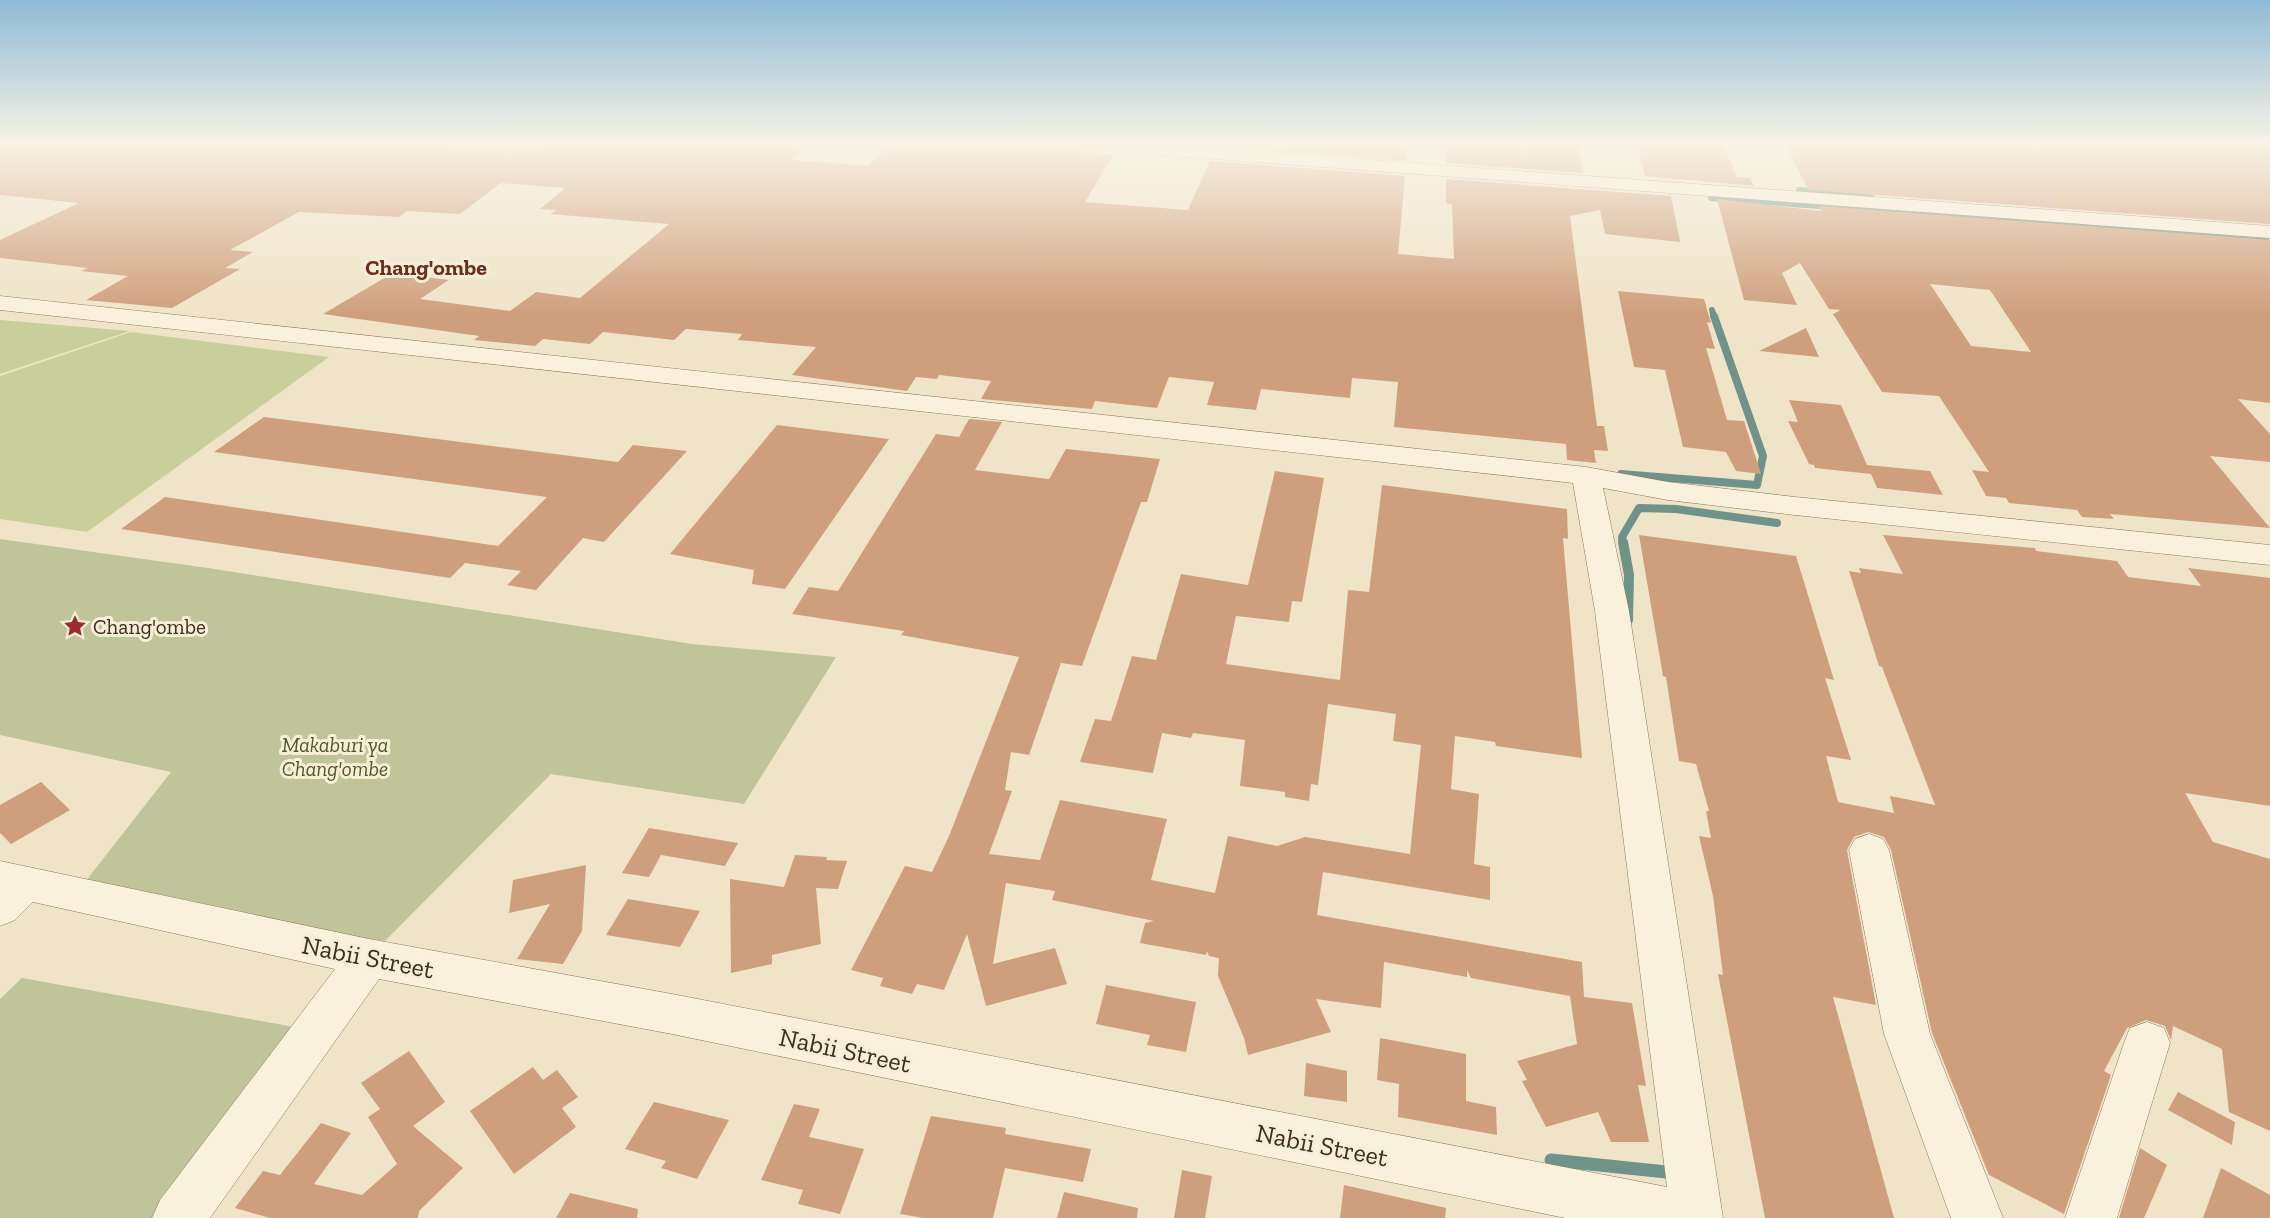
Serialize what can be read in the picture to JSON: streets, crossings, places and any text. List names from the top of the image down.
{
  "streets": {
    "street": ["Nabii Street"]
  },
  "districts": ["Chang'ombe"],
  "parks": ["Makaburi ya Chang'ombe"],
  "places": {
    "place": ["Chang'ombe"]
  }
}
